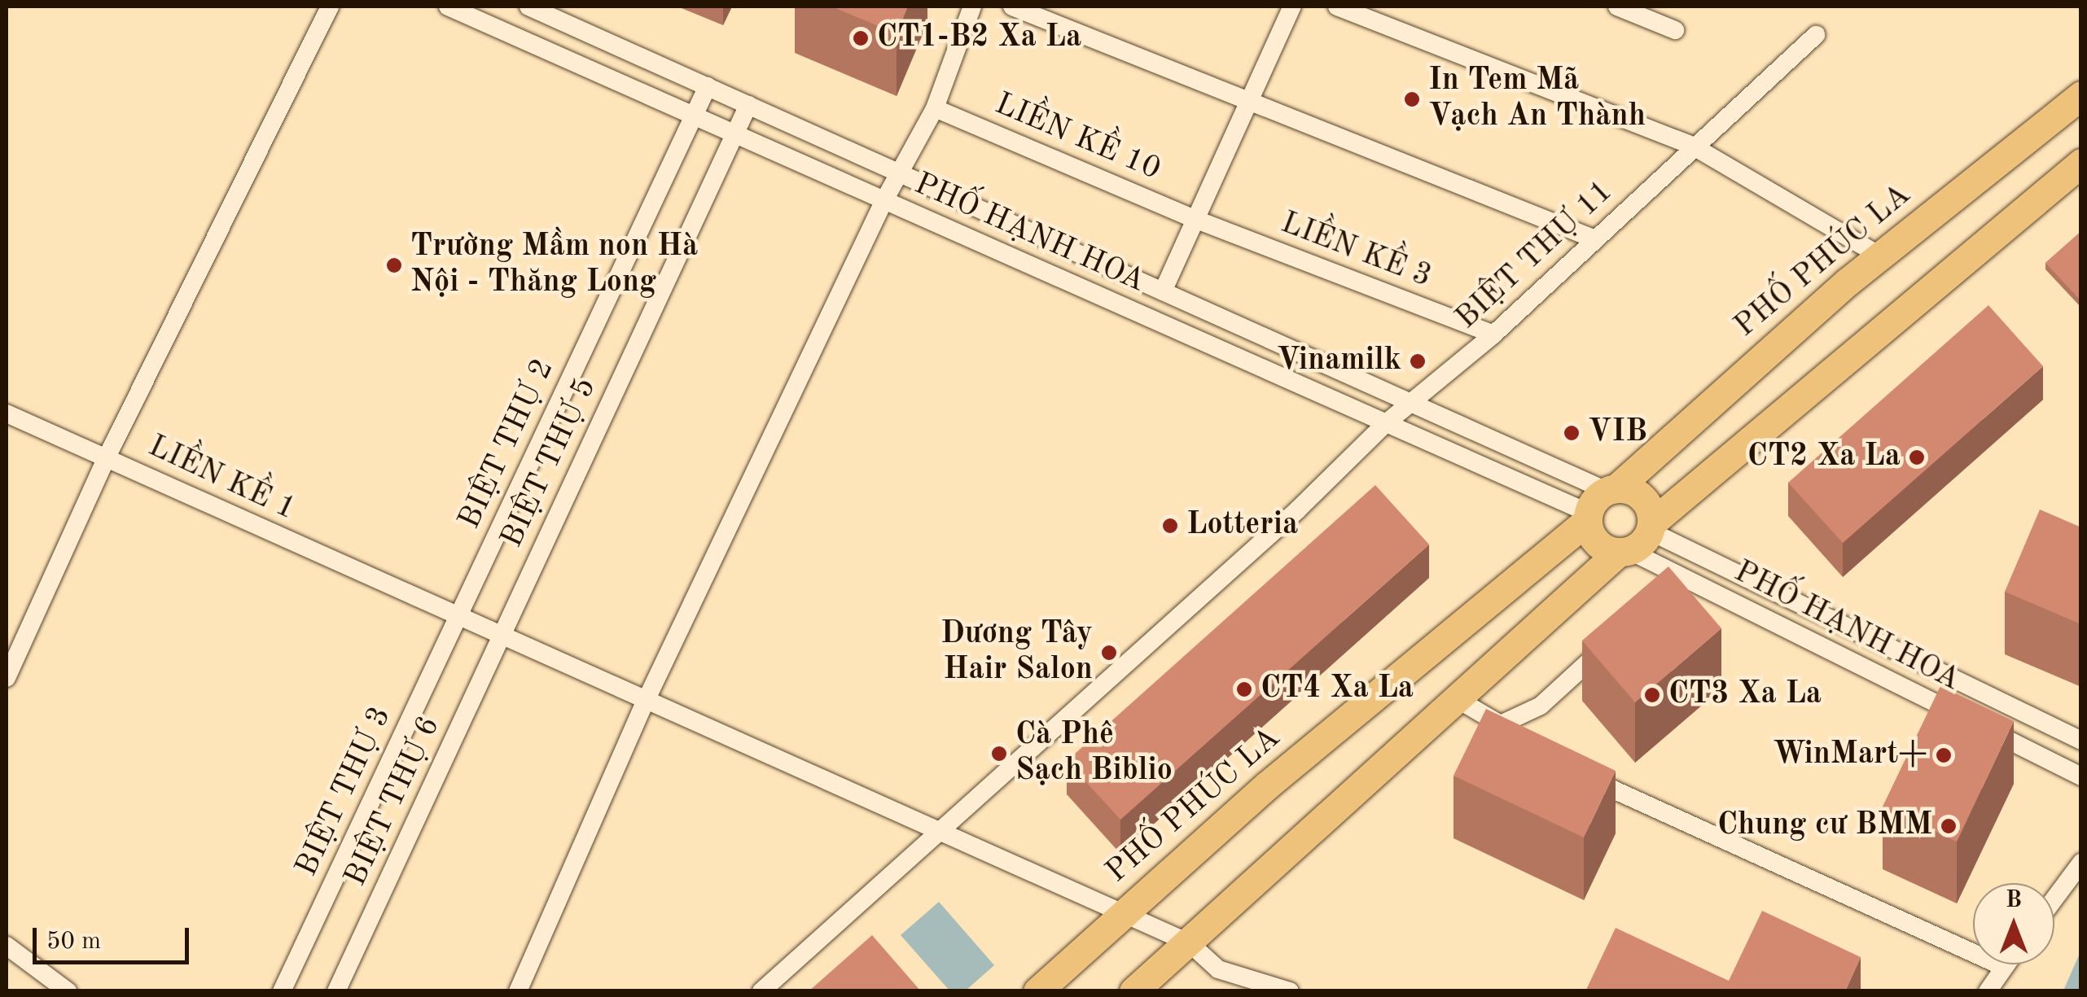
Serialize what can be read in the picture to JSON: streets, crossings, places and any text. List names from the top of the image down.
{
  "streets": {
    "highway": ["PHỐ PHÚC LA"],
    "street": [
      "LIỀN KỀ 10",
      "PHỐ HẠNH HOA",
      "LIỀN KỀ 3",
      "BIỆT THỰ 11",
      "BIỆT THỰ 2",
      "BIỆT THỰ 5",
      "LIỀN KỀ 1",
      "BIỆT THỰ 3",
      "BIỆT THỰ 6"
    ]
  },
  "crossings": [
    ["LIỀN KỀ 10", "LIỀN KỀ 3"],
    ["PHỐ HẠNH HOA", "BIỆT THỰ 11"],
    ["PHỐ HẠNH HOA", "PHỐ PHÚC LA"],
    ["PHỐ HẠNH HOA", "BIỆT THỰ 2"],
    ["PHỐ HẠNH HOA", "BIỆT THỰ 5"],
    ["LIỀN KỀ 3", "BIỆT THỰ 11"],
    ["BIỆT THỰ 11", "LIỀN KỀ 1"],
    ["PHỐ PHÚC LA", "LIỀN KỀ 1"],
    ["BIỆT THỰ 2", "LIỀN KỀ 1"],
    ["BIỆT THỰ 2", "BIỆT THỰ 3"],
    ["BIỆT THỰ 5", "LIỀN KỀ 1"],
    ["BIỆT THỰ 5", "BIỆT THỰ 6"],
    ["LIỀN KỀ 1", "BIỆT THỰ 3"],
    ["LIỀN KỀ 1", "BIỆT THỰ 6"]
  ],
  "places": [
    "CT1-B2 Xa La",
    "In Tem Mã Vạch An Thành",
    "Trường Mầm non Hà Nội - Thăng Long",
    "Vinamilk",
    "VIB",
    "CT2 Xa La",
    "Lotteria",
    "Dương Tây Hair Salon",
    "CT4 Xa La",
    "CT3 Xa La",
    "Cà Phê Sạch Biblio",
    "WinMart+",
    "Chung cư BMM"
  ],
  "scale_bar": "50 m",
  "north": "top"
}
